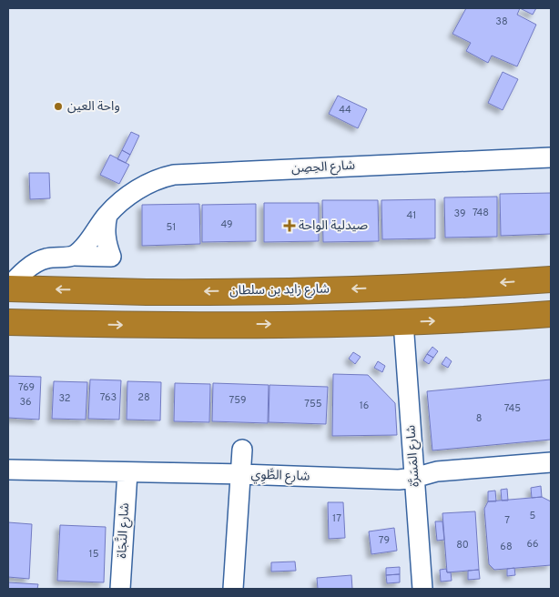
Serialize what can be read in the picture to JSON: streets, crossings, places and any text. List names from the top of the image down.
{
  "streets": {
    "highway": ["شارع زايد بن سلطان"],
    "street": [
      "شارع الحِصِن",
      "شارع المَسَرَّة",
      "شارع الطَّوِي",
      "شارع النَّجَاة"
    ]
  },
  "crossings": [
    ["شارع المَسَرَّة", "شارع الطَّوِي"],
    ["شارع الطَّوِي", "شارع النَّجَاة"]
  ],
  "places": {
    "other": ["واحة العين"],
    "health": ["صيدلية الواحة"]
  },
  "house_numbers": [
    "38",
    "44",
    "748",
    "39",
    "41",
    "49",
    "51",
    "769",
    "763",
    "28",
    "32",
    "759",
    "36",
    "755",
    "16",
    "745",
    "8",
    "5",
    "17",
    "7",
    "79",
    "66",
    "80",
    "68",
    "15"
  ]
}
